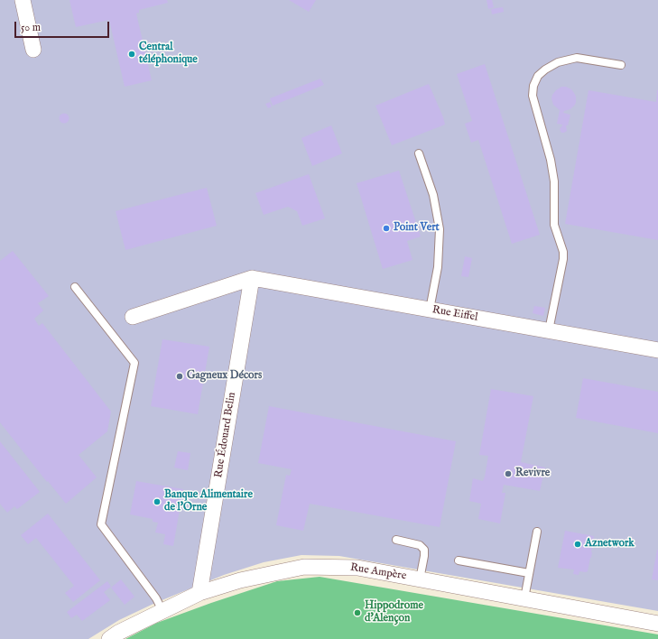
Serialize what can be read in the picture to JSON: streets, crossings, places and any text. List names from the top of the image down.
{
  "streets": {
    "street": ["Rue Eiffel", "Rue Édouard Belin", "Rue Ampère"]
  },
  "crossings": [
    ["Rue Eiffel", "Rue Édouard Belin"],
    ["Rue Édouard Belin", "Rue Ampère"]
  ],
  "places": [
    "Central téléphonique",
    "Point Vert",
    "Gagneux Décors",
    "Revivre",
    "Banque Alimentaire de l'Orne",
    "Aznetwork",
    "Hippodrome d'Alençon"
  ],
  "scale_bar": "50 m"
}
